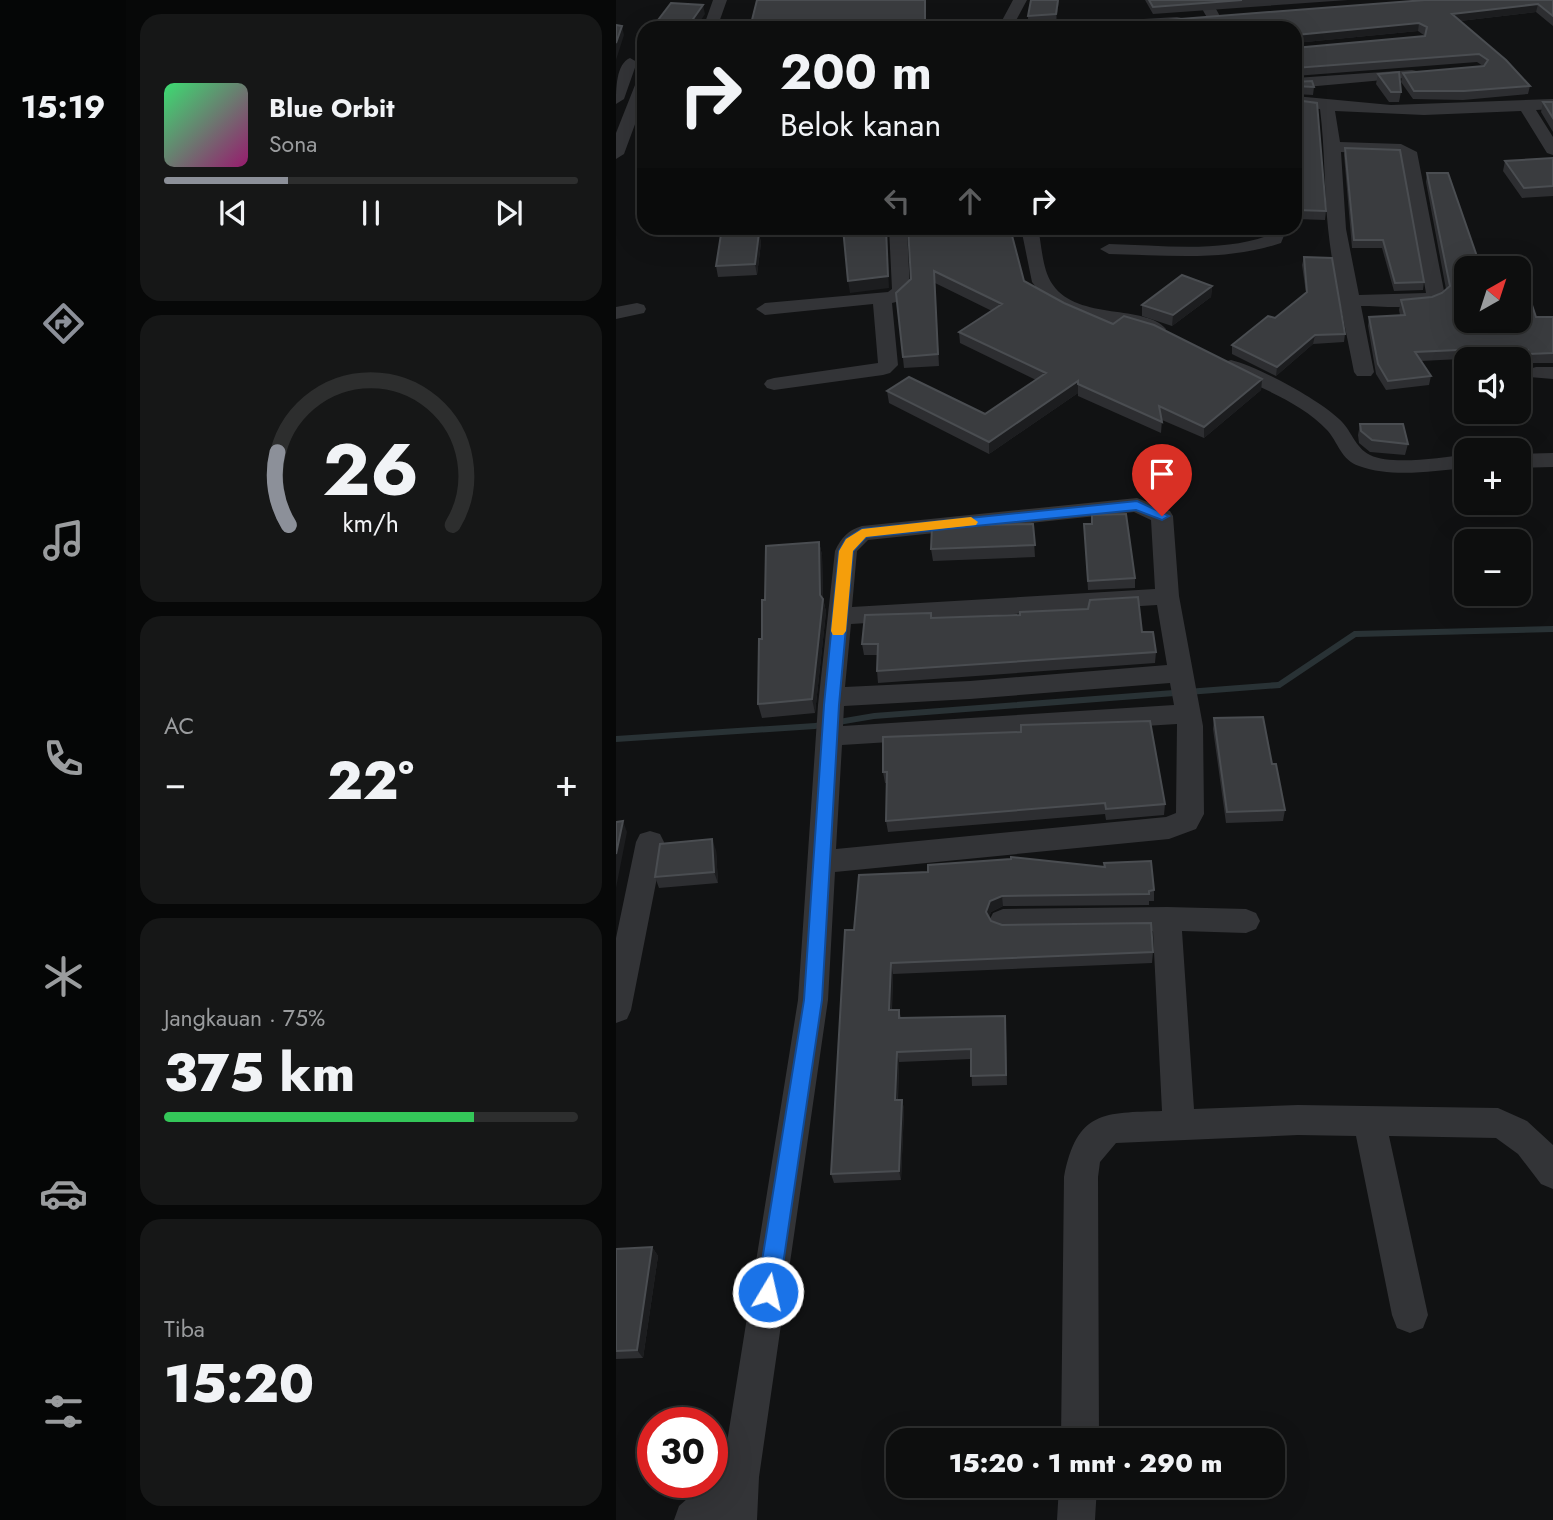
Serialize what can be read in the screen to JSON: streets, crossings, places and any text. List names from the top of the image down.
{
  "north": "top right",
  "page": {
    "tabs": "15:19",
    "turn": ["200 m", "Belok kanan"],
    "song": ["Blue Orbit", "Sona"],
    "map_buttons": ["+", "−"],
    "tile": [
      "AC",
      ["Jangkauan · 75%", "375 km"],
      ["Tiba", "15:20"]
    ],
    "heat": ["−", "22°", "+"],
    "limit": "30",
    "trip": "15:20 · 1 mnt · 290 m",
    "gauge": ["26", "km/h"]
  }
}
